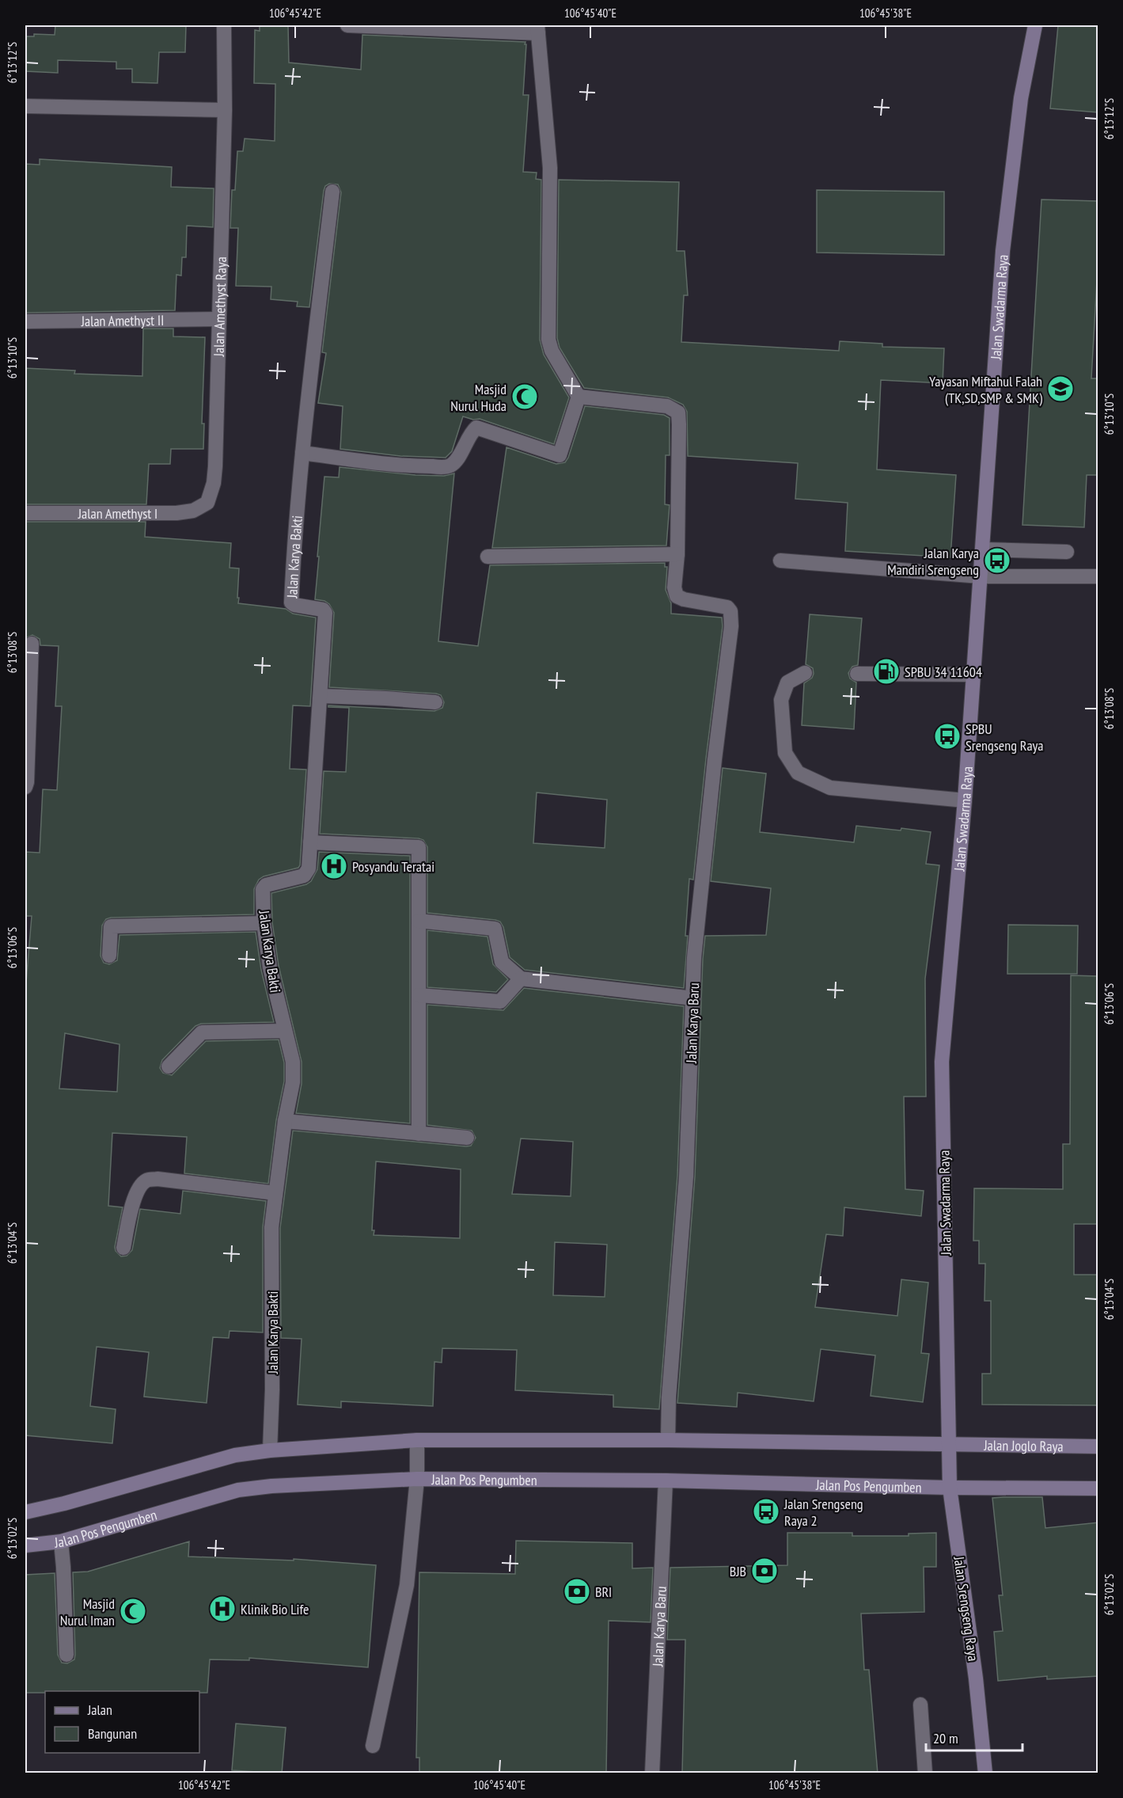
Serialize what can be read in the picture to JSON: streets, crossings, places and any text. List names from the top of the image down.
{
  "streets": {
    "main road": [
      "Jalan Swadarma Raya",
      "Jalan Joglo Raya",
      "Jalan Pos Pengumben",
      "Jalan Srengseng Raya"
    ],
    "street": [
      "Jalan Amethyst Raya",
      "Jalan Amethyst II",
      "Jalan Amethyst I",
      "Jalan Karya Bakti",
      "Jalan Karya Baru"
    ]
  },
  "crossings": [
    ["Jalan Amethyst Raya", "Jalan Amethyst II"],
    ["Jalan Amethyst Raya", "Jalan Amethyst I"],
    ["Jalan Swadarma Raya", "Jalan Joglo Raya"],
    ["Jalan Swadarma Raya", "Jalan Srengseng Raya"],
    ["Jalan Karya Baru", "Jalan Pos Pengumben"],
    ["Jalan Joglo Raya", "Jalan Srengseng Raya"],
    ["Jalan Pos Pengumben", "Jalan Srengseng Raya"]
  ],
  "places": {
    "school or university": ["Yayasan Miftahul Falah (TK,SD,SMP & SMK)"],
    "mosque": ["Masjid Nurul Huda", "Masjid Nurul Iman"],
    "bus stop": ["Jalan Karya Mandiri Srengseng", "SPBU Srengseng Raya", "Jalan Srengseng Raya 2"],
    "fuel station": ["SPBU 34 11604"],
    "hospital": ["Posyandu Teratai", "Klinik Bio Life"],
    "bank": ["BJB", "BRI"]
  },
  "legend": ["Jalan", "Bangunan"],
  "scale_bar": "20 m",
  "coordinates": [
    "106°45'42\"E",
    "106°45'40\"E",
    "106°45'38\"E",
    "6°13'12\"S",
    "6°13'10\"S",
    "6°13'08\"S",
    "6°13'06\"S",
    "6°13'04\"S",
    "6°13'02\"S"
  ]
}
